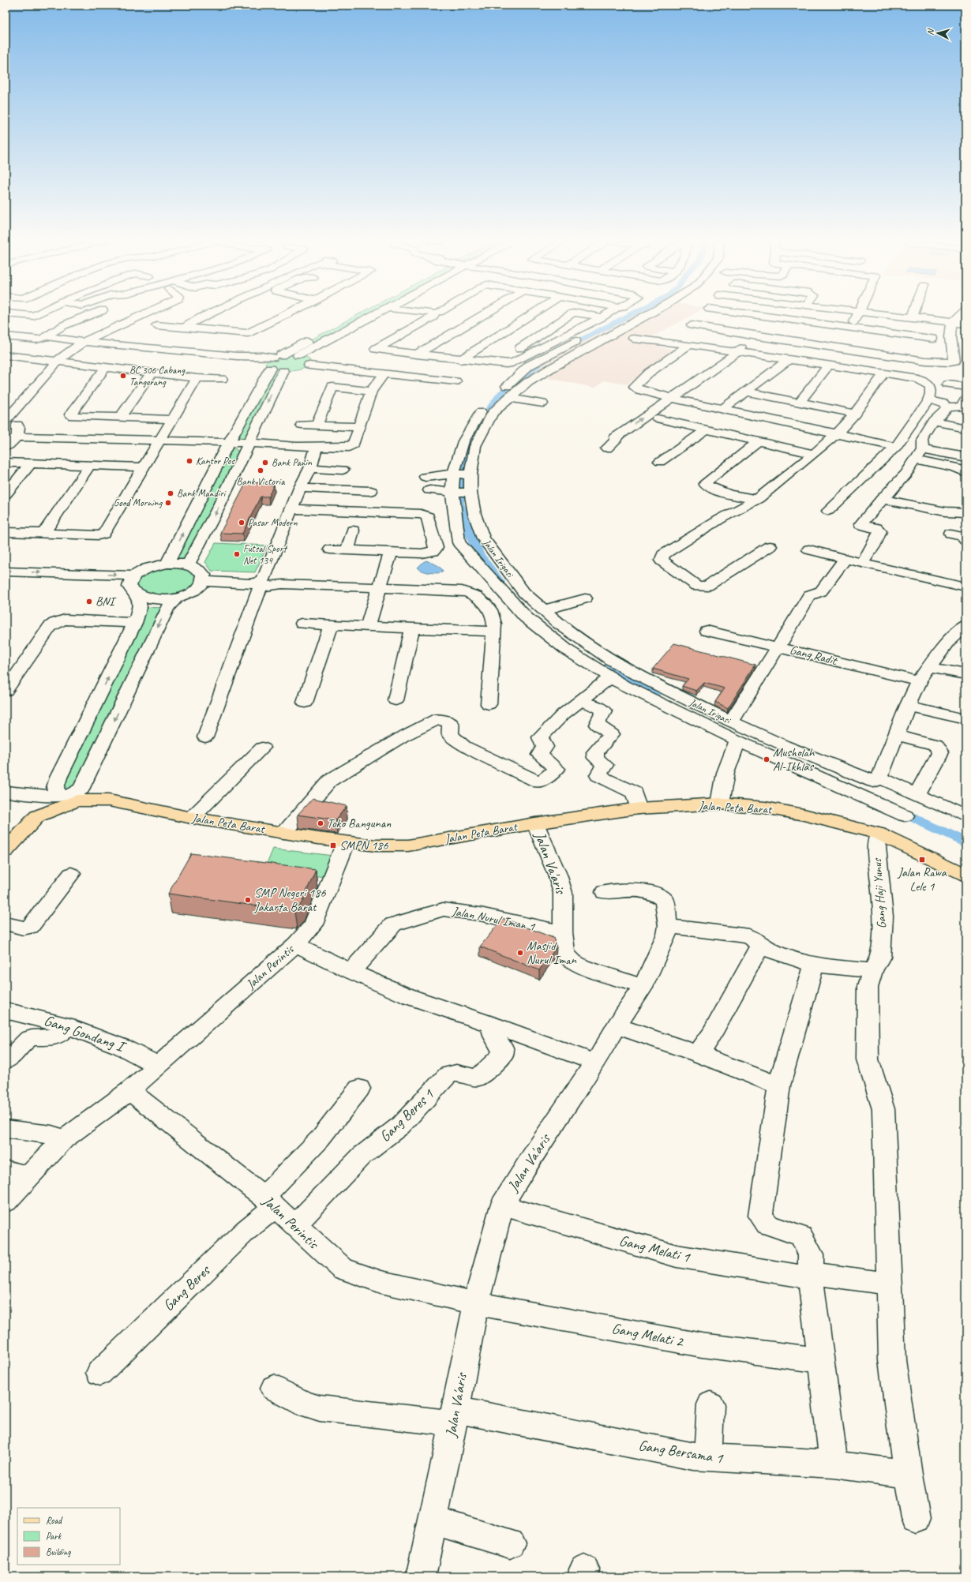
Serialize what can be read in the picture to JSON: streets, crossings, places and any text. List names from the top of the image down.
{
  "streets": {
    "main road": ["Jalan Peta Barat"],
    "street": [
      "Jalan Irigasi",
      "Gang Radit",
      "Jalan Va'aris",
      "Gang Haji Yunus",
      "Jalan Nurul Iman 1",
      "Jalan Perintis",
      "Gang Gondang I",
      "Gang Beres 1",
      "Gang Melati 1",
      "Gang Beres",
      "Gang Melati 2",
      "Gang Bersama 1"
    ]
  },
  "crossings": [
    ["Jalan Peta Barat", "Jalan Va'aris"],
    ["Jalan Peta Barat", "Gang Haji Yunus"],
    ["Jalan Peta Barat", "Jalan Perintis"],
    ["Jalan Va'aris", "Jalan Nurul Iman 1"],
    ["Jalan Va'aris", "Jalan Perintis"],
    ["Jalan Va'aris", "Gang Melati 1"],
    ["Jalan Va'aris", "Gang Melati 2"],
    ["Jalan Va'aris", "Gang Bersama 1"],
    ["Gang Haji Yunus", "Gang Melati 1"],
    ["Gang Haji Yunus", "Gang Bersama 1"],
    ["Jalan Perintis", "Gang Gondang I"],
    ["Jalan Perintis", "Gang Beres 1"],
    ["Jalan Perintis", "Gang Beres"],
    ["Jalan Perintis", "Gang Melati 2"]
  ],
  "places": {
    "other": [
      "BC 306 Cabang Tangerang",
      "Kantor Pos",
      "Bank Panin",
      "Bank Victoria",
      "Bank Mandiri",
      "Good Morning",
      "Pasar Modern",
      "Futsal Sport Net 134",
      "BNI",
      "Musholah Al-Ikhlas",
      "Toko Bangunan",
      "SMP Negeri 186 Jakarta Barat",
      "Masjid Nurul Iman"
    ],
    "transit": ["SMPN 186", "Jalan Rawa Lele 1"]
  },
  "legend": ["Road", "Park", "Building"],
  "north": "left"
}
